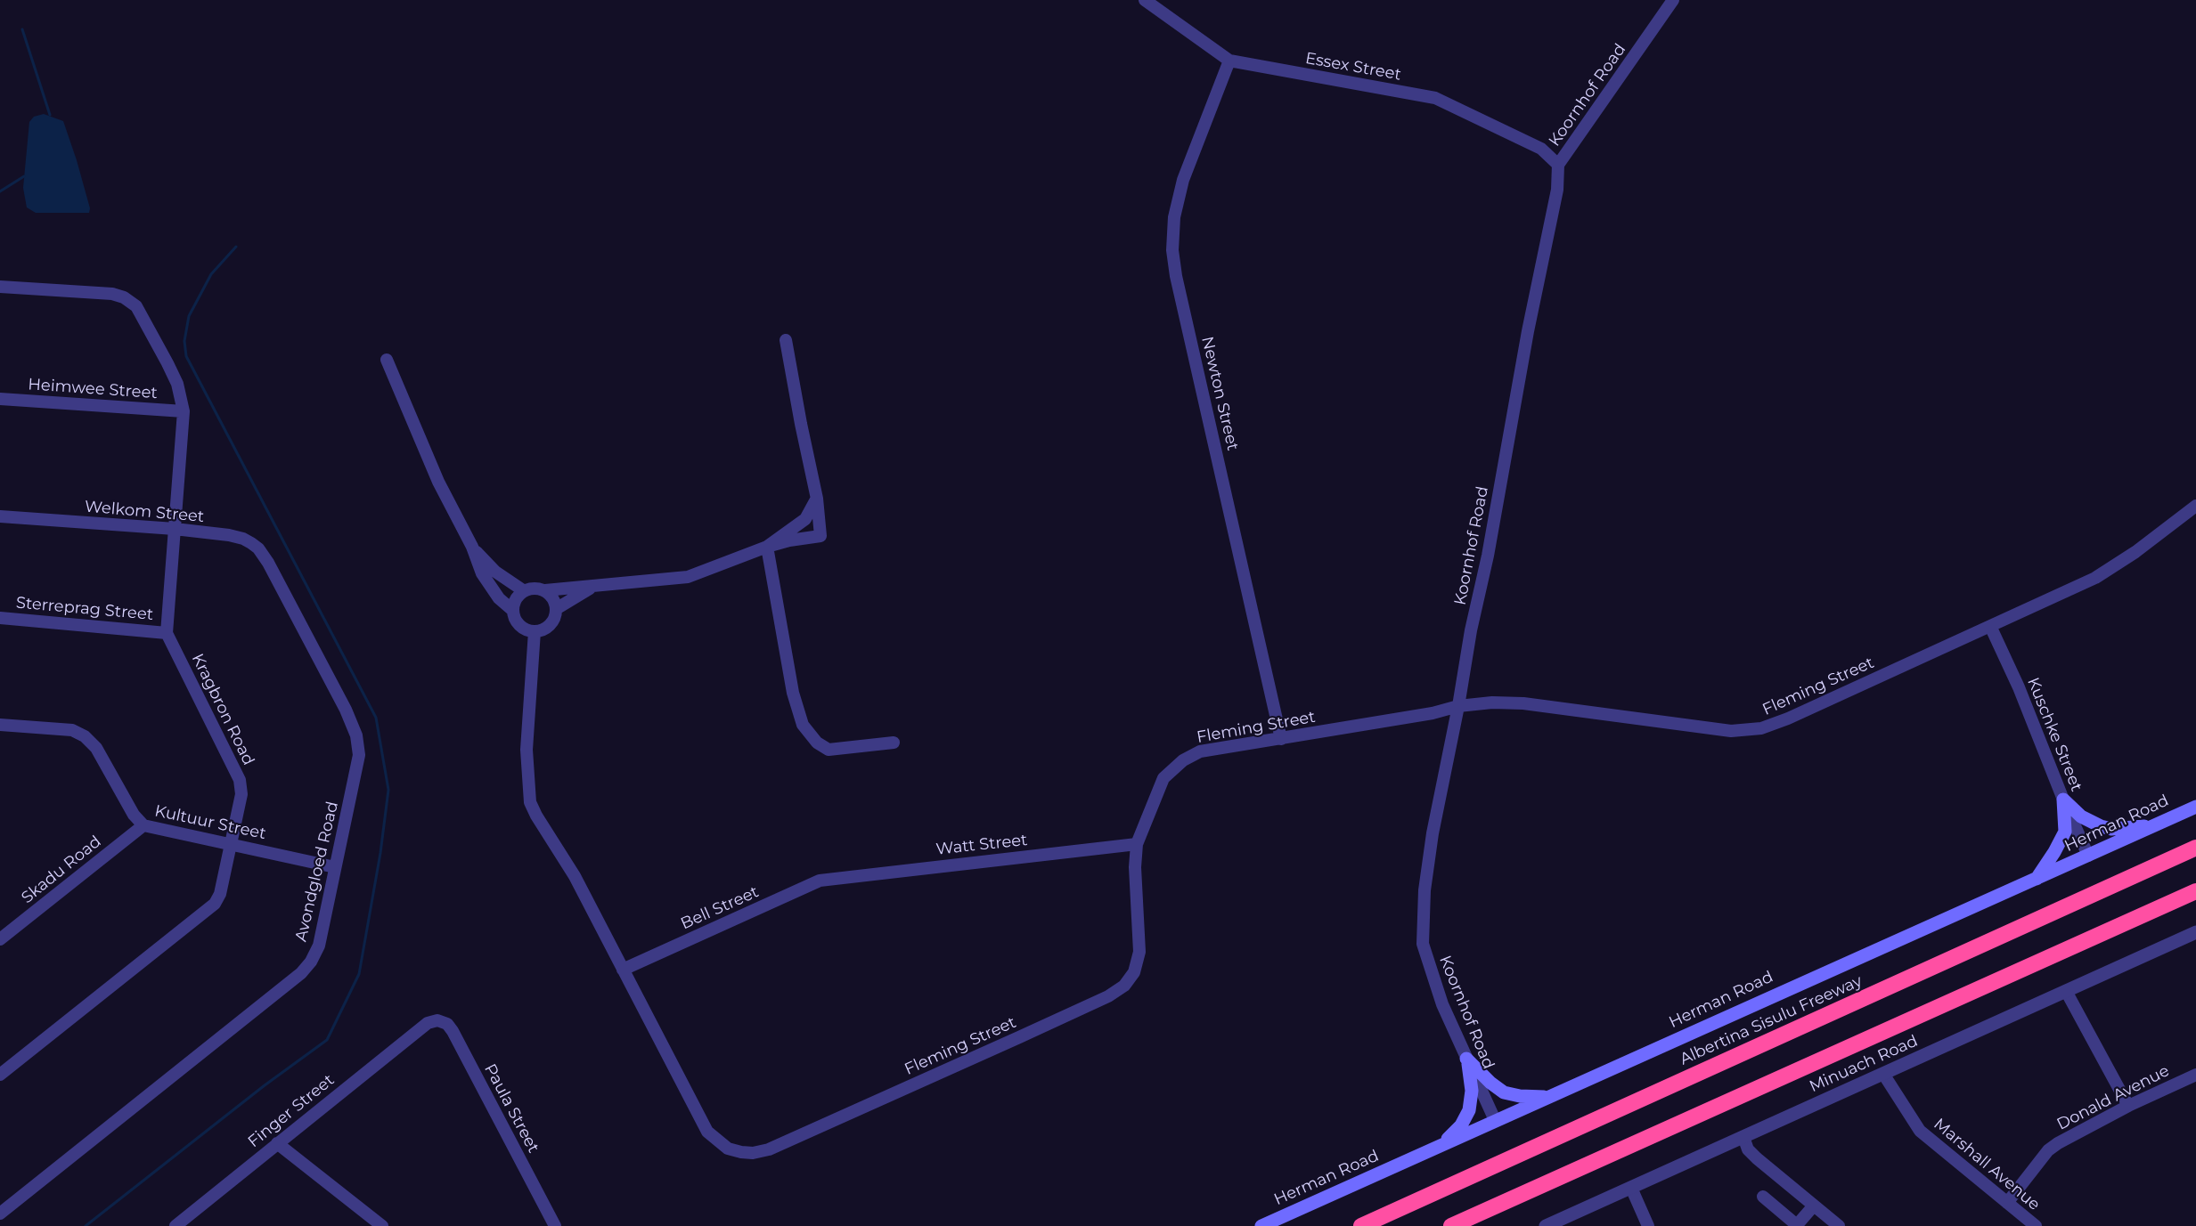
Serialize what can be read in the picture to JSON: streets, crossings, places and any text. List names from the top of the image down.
{
  "streets": {
    "highway": ["Albertina Sisulu Freeway"],
    "main road": ["Herman Road"],
    "street": [
      "Essex Street",
      "Koornhof Road",
      "Heimwee Street",
      "Newton Street",
      "Welkom Street",
      "Sterreprag Street",
      "Fleming Street",
      "Kragbron Road",
      "Kuschke Street",
      "Kultuur Street",
      "Watt Street",
      "Skadu Road",
      "Avondgloed Road",
      "Bell Street",
      "Minuach Road",
      "Donald Avenue",
      "Paula Street",
      "Finger Street",
      "Marshall Avenue"
    ]
  },
  "crossings": [
    ["Essex Street", "Koornhof Road"],
    ["Essex Street", "Newton Street"],
    ["Koornhof Road", "Fleming Street"],
    ["Koornhof Road", "Herman Road"],
    ["Newton Street", "Fleming Street"],
    ["Welkom Street", "Avondgloed Road"],
    ["Sterreprag Street", "Kragbron Road"],
    ["Fleming Street", "Kuschke Street"],
    ["Fleming Street", "Watt Street"],
    ["Fleming Street", "Bell Street"],
    ["Kragbron Road", "Kultuur Street"],
    ["Kuschke Street", "Herman Road"],
    ["Kultuur Street", "Skadu Road"],
    ["Kultuur Street", "Avondgloed Road"],
    ["Watt Street", "Bell Street"],
    ["Minuach Road", "Marshall Avenue"],
    ["Donald Avenue", "Marshall Avenue"],
    ["Paula Street", "Finger Street"]
  ]
}
